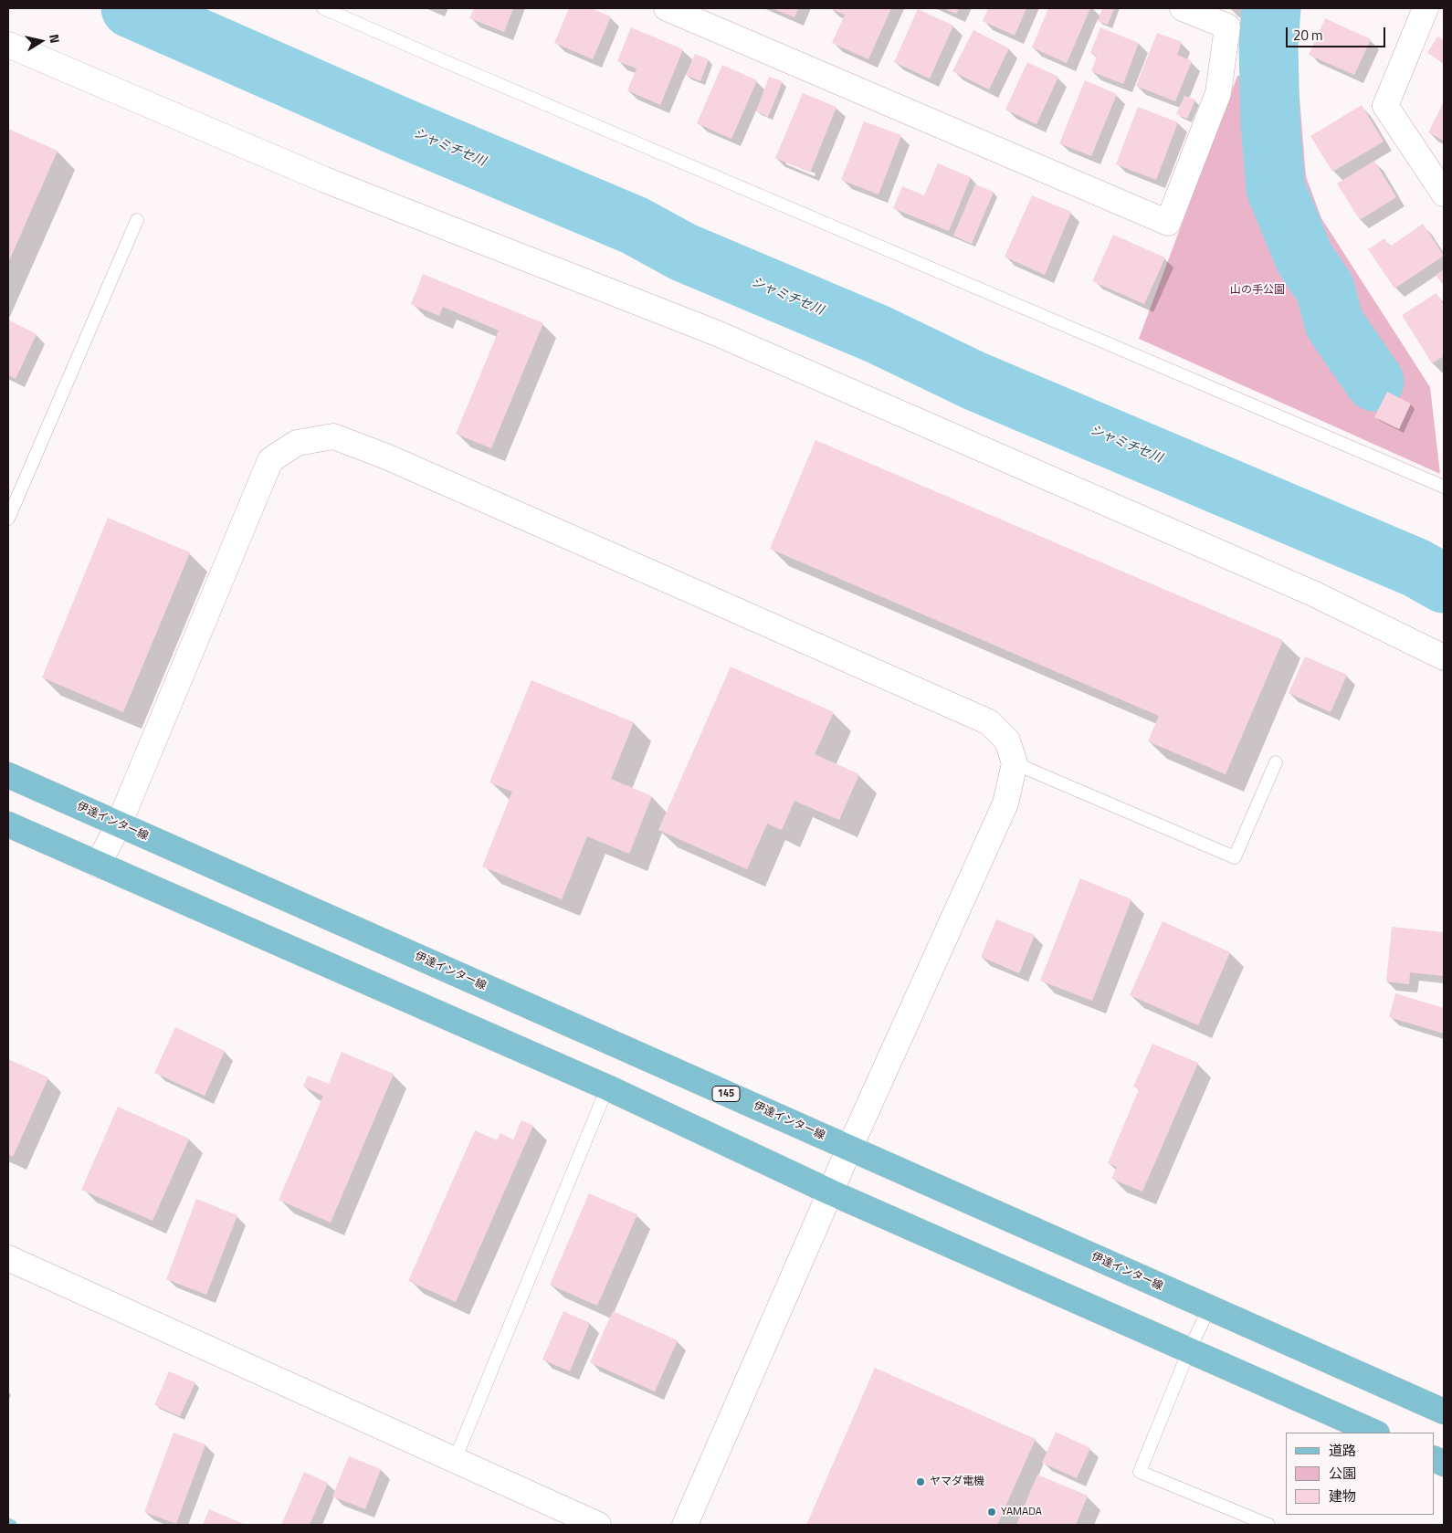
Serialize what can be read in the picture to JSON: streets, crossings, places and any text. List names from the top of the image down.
{
  "streets": {
    "main road": ["伊達インター線", "145"]
  },
  "water": ["シャミチセ川"],
  "parks": ["山の手公園"],
  "places": ["ヤマダ電機", "YAMADA"],
  "legend": ["道路", "公園", "建物"],
  "scale_bar": "20 m",
  "north": "right"
}
